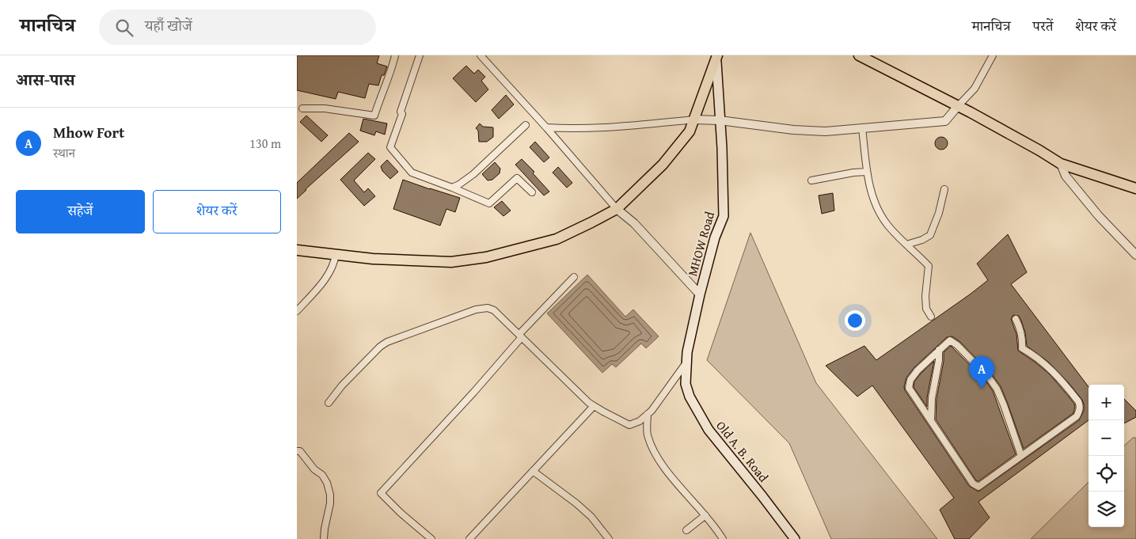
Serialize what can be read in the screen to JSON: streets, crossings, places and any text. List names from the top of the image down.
{
  "streets": {
    "main road": ["MHOW Road", "Old A. B. Road"]
  },
  "crossings": [
    ["MHOW Road", "Old A. B. Road"]
  ],
  "page": {
    "header": "मानचित्र",
    "search": "यहाँ खोजें",
    "nav": ["मानचित्र", "परतें", "शेयर करें"],
    "heading": "आस-पास",
    "list": [
      {
        "mark": "A",
        "name": "Mhow Fort",
        "note": "स्थान",
        "value": "130 m"
      }
    ],
    "buttons": ["सहेजें", "शेयर करें"],
    "pins": "A",
    "map_buttons": ["+", "−"]
  }
}
